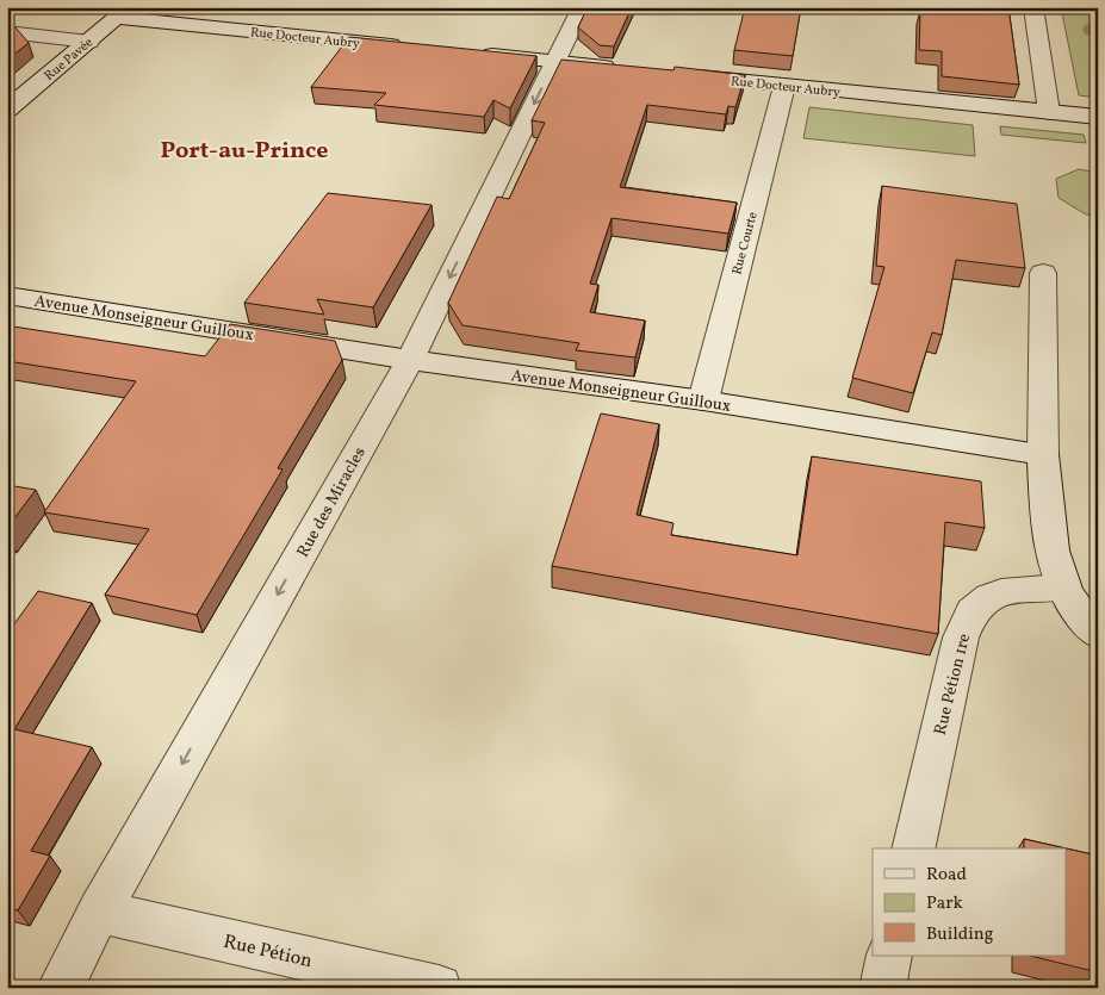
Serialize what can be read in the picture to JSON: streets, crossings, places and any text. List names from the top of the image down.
{
  "streets": {
    "street": [
      "Rue Docteur Aubry",
      "Rue Pavée",
      "Rue Courte",
      "Avenue Monseigneur Guilloux",
      "Rue des Miracles",
      "Rue Pétion 1re",
      "Rue Pétion"
    ]
  },
  "crossings": [
    ["Rue Docteur Aubry", "Rue Pavée"],
    ["Rue Docteur Aubry", "Rue Courte"],
    ["Rue Courte", "Avenue Monseigneur Guilloux"],
    ["Avenue Monseigneur Guilloux", "Rue des Miracles"],
    ["Rue des Miracles", "Rue Pétion"]
  ],
  "one_way": ["Rue des Miracles"],
  "districts": ["Port-au-Prince"],
  "legend": ["Road", "Park", "Building"]
}
